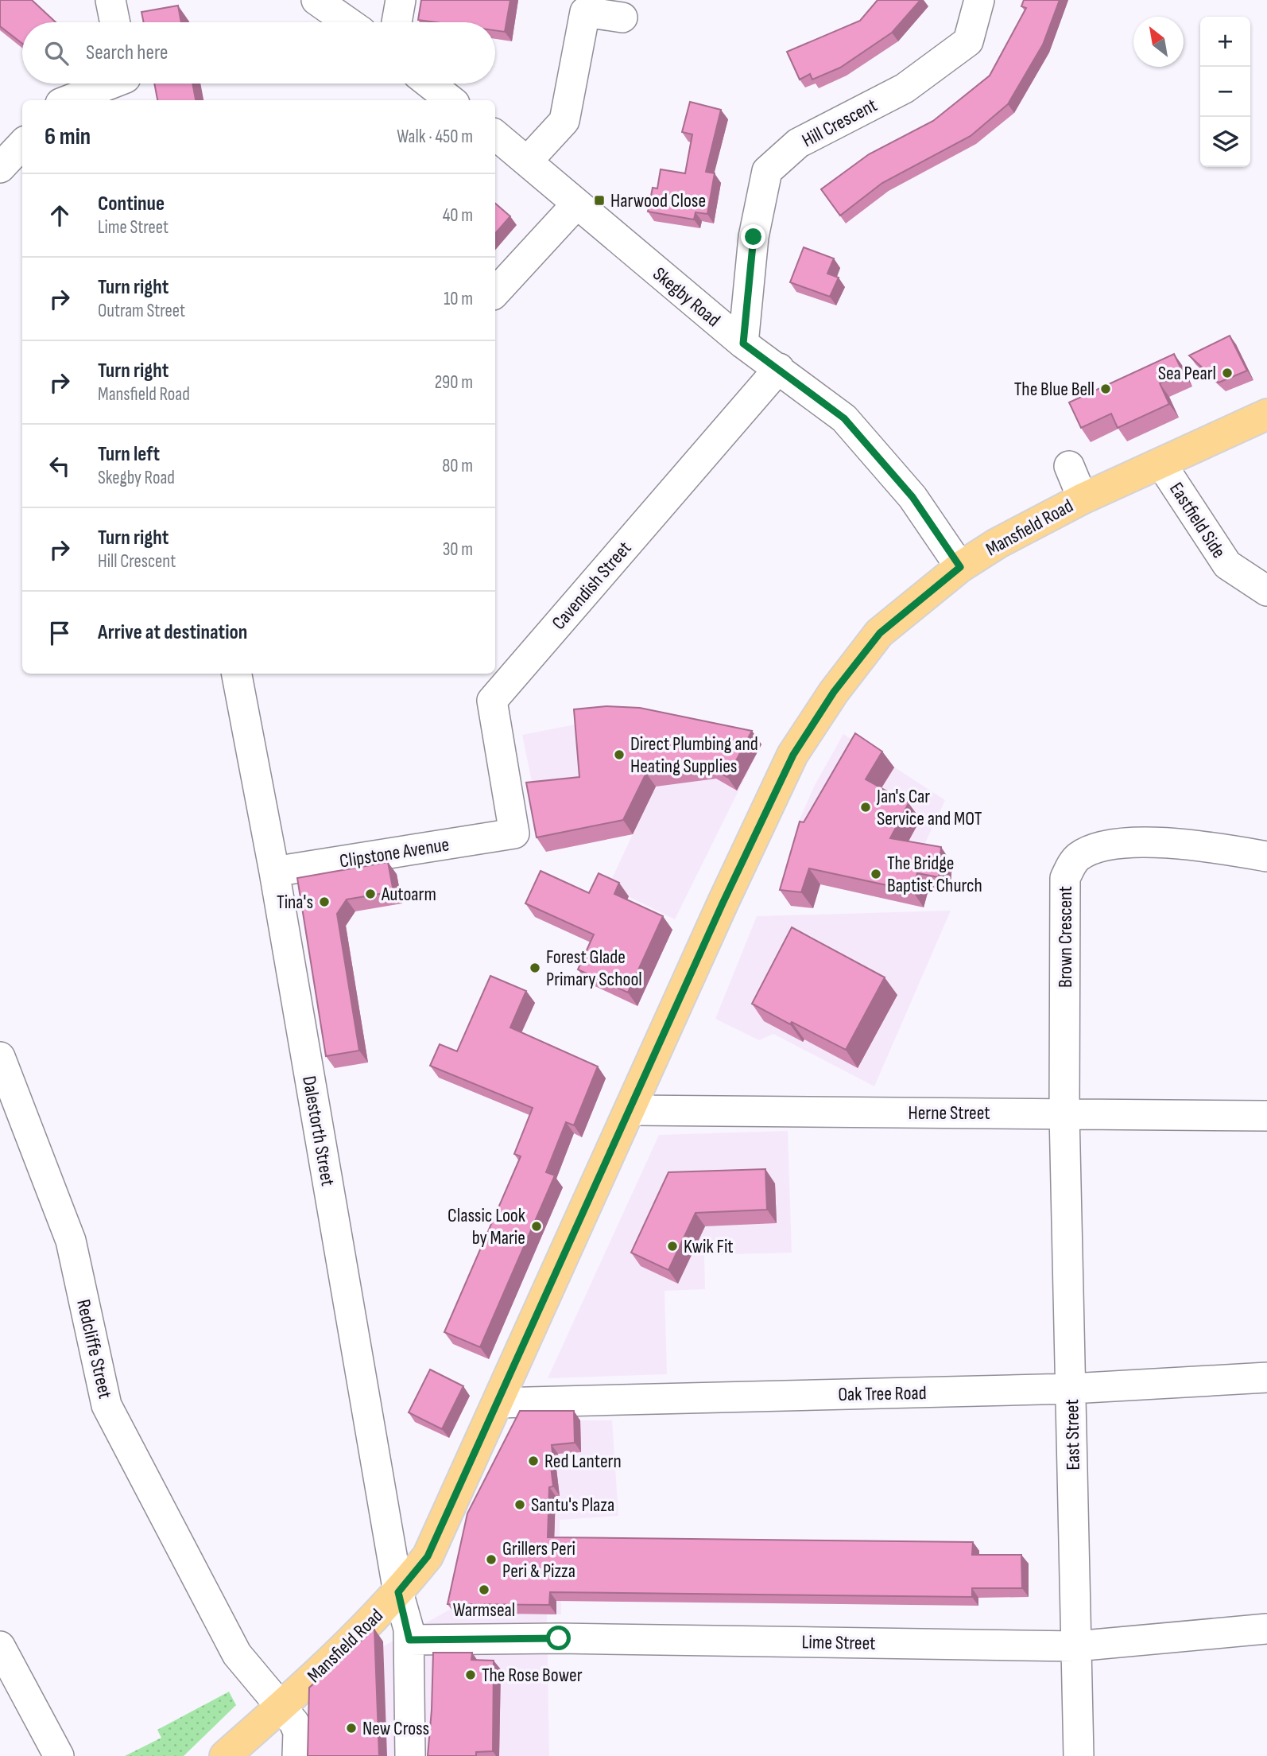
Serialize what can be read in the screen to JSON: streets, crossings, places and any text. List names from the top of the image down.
{
  "streets": {
    "main road": ["Mansfield Road"],
    "street": [
      "Hill Crescent",
      "Skegby Road",
      "Eastfield Side",
      "Cavendish Street",
      "Clipstone Avenue",
      "Brown Crescent",
      "Herne Street",
      "Dalestorth Street",
      "Redcliffe Street",
      "Oak Tree Road",
      "East Street",
      "Lime Street"
    ]
  },
  "crossings": [
    ["Hill Crescent", "Skegby Road"],
    ["Skegby Road", "Mansfield Road"],
    ["Skegby Road", "Cavendish Street"],
    ["Eastfield Side", "Mansfield Road"],
    ["Mansfield Road", "Herne Street"],
    ["Mansfield Road", "Dalestorth Street"],
    ["Mansfield Road", "Redcliffe Street"],
    ["Mansfield Road", "Oak Tree Road"],
    ["Cavendish Street", "Clipstone Avenue"],
    ["Clipstone Avenue", "Dalestorth Street"],
    ["Brown Crescent", "Herne Street"],
    ["Brown Crescent", "East Street"],
    ["Herne Street", "East Street"],
    ["Dalestorth Street", "Lime Street"],
    ["Oak Tree Road", "East Street"],
    ["East Street", "Lime Street"]
  ],
  "places": {
    "transit": ["Harwood Close"],
    "other": [
      "Sea Pearl",
      "The Blue Bell",
      "Direct Plumbing and Heating Supplies",
      "Jan's Car Service and MOT",
      "The Bridge Baptist Church",
      "Autoarm",
      "Tina's",
      "Forest Glade Primary School",
      "Classic Look by Marie",
      "Kwik Fit",
      "Red Lantern",
      "Santu's Plaza",
      "Grillers Peri Peri & Pizza",
      "Warmseal",
      "The Rose Bower",
      "New Cross"
    ]
  },
  "north": "top left",
  "page": {
    "map_buttons": ["+", "−"],
    "search": "Search here",
    "heading": ["6 min", "Walk · 450 m"],
    "list": [
      ["Continue", "Lime Street", "40 m"],
      ["Turn right", "Outram Street", "10 m"],
      ["Turn right", "Mansfield Road", "290 m"],
      ["Turn left", "Skegby Road", "80 m"],
      ["Turn right", "Hill Crescent", "30 m"],
      "Arrive at destination"
    ]
  }
}
